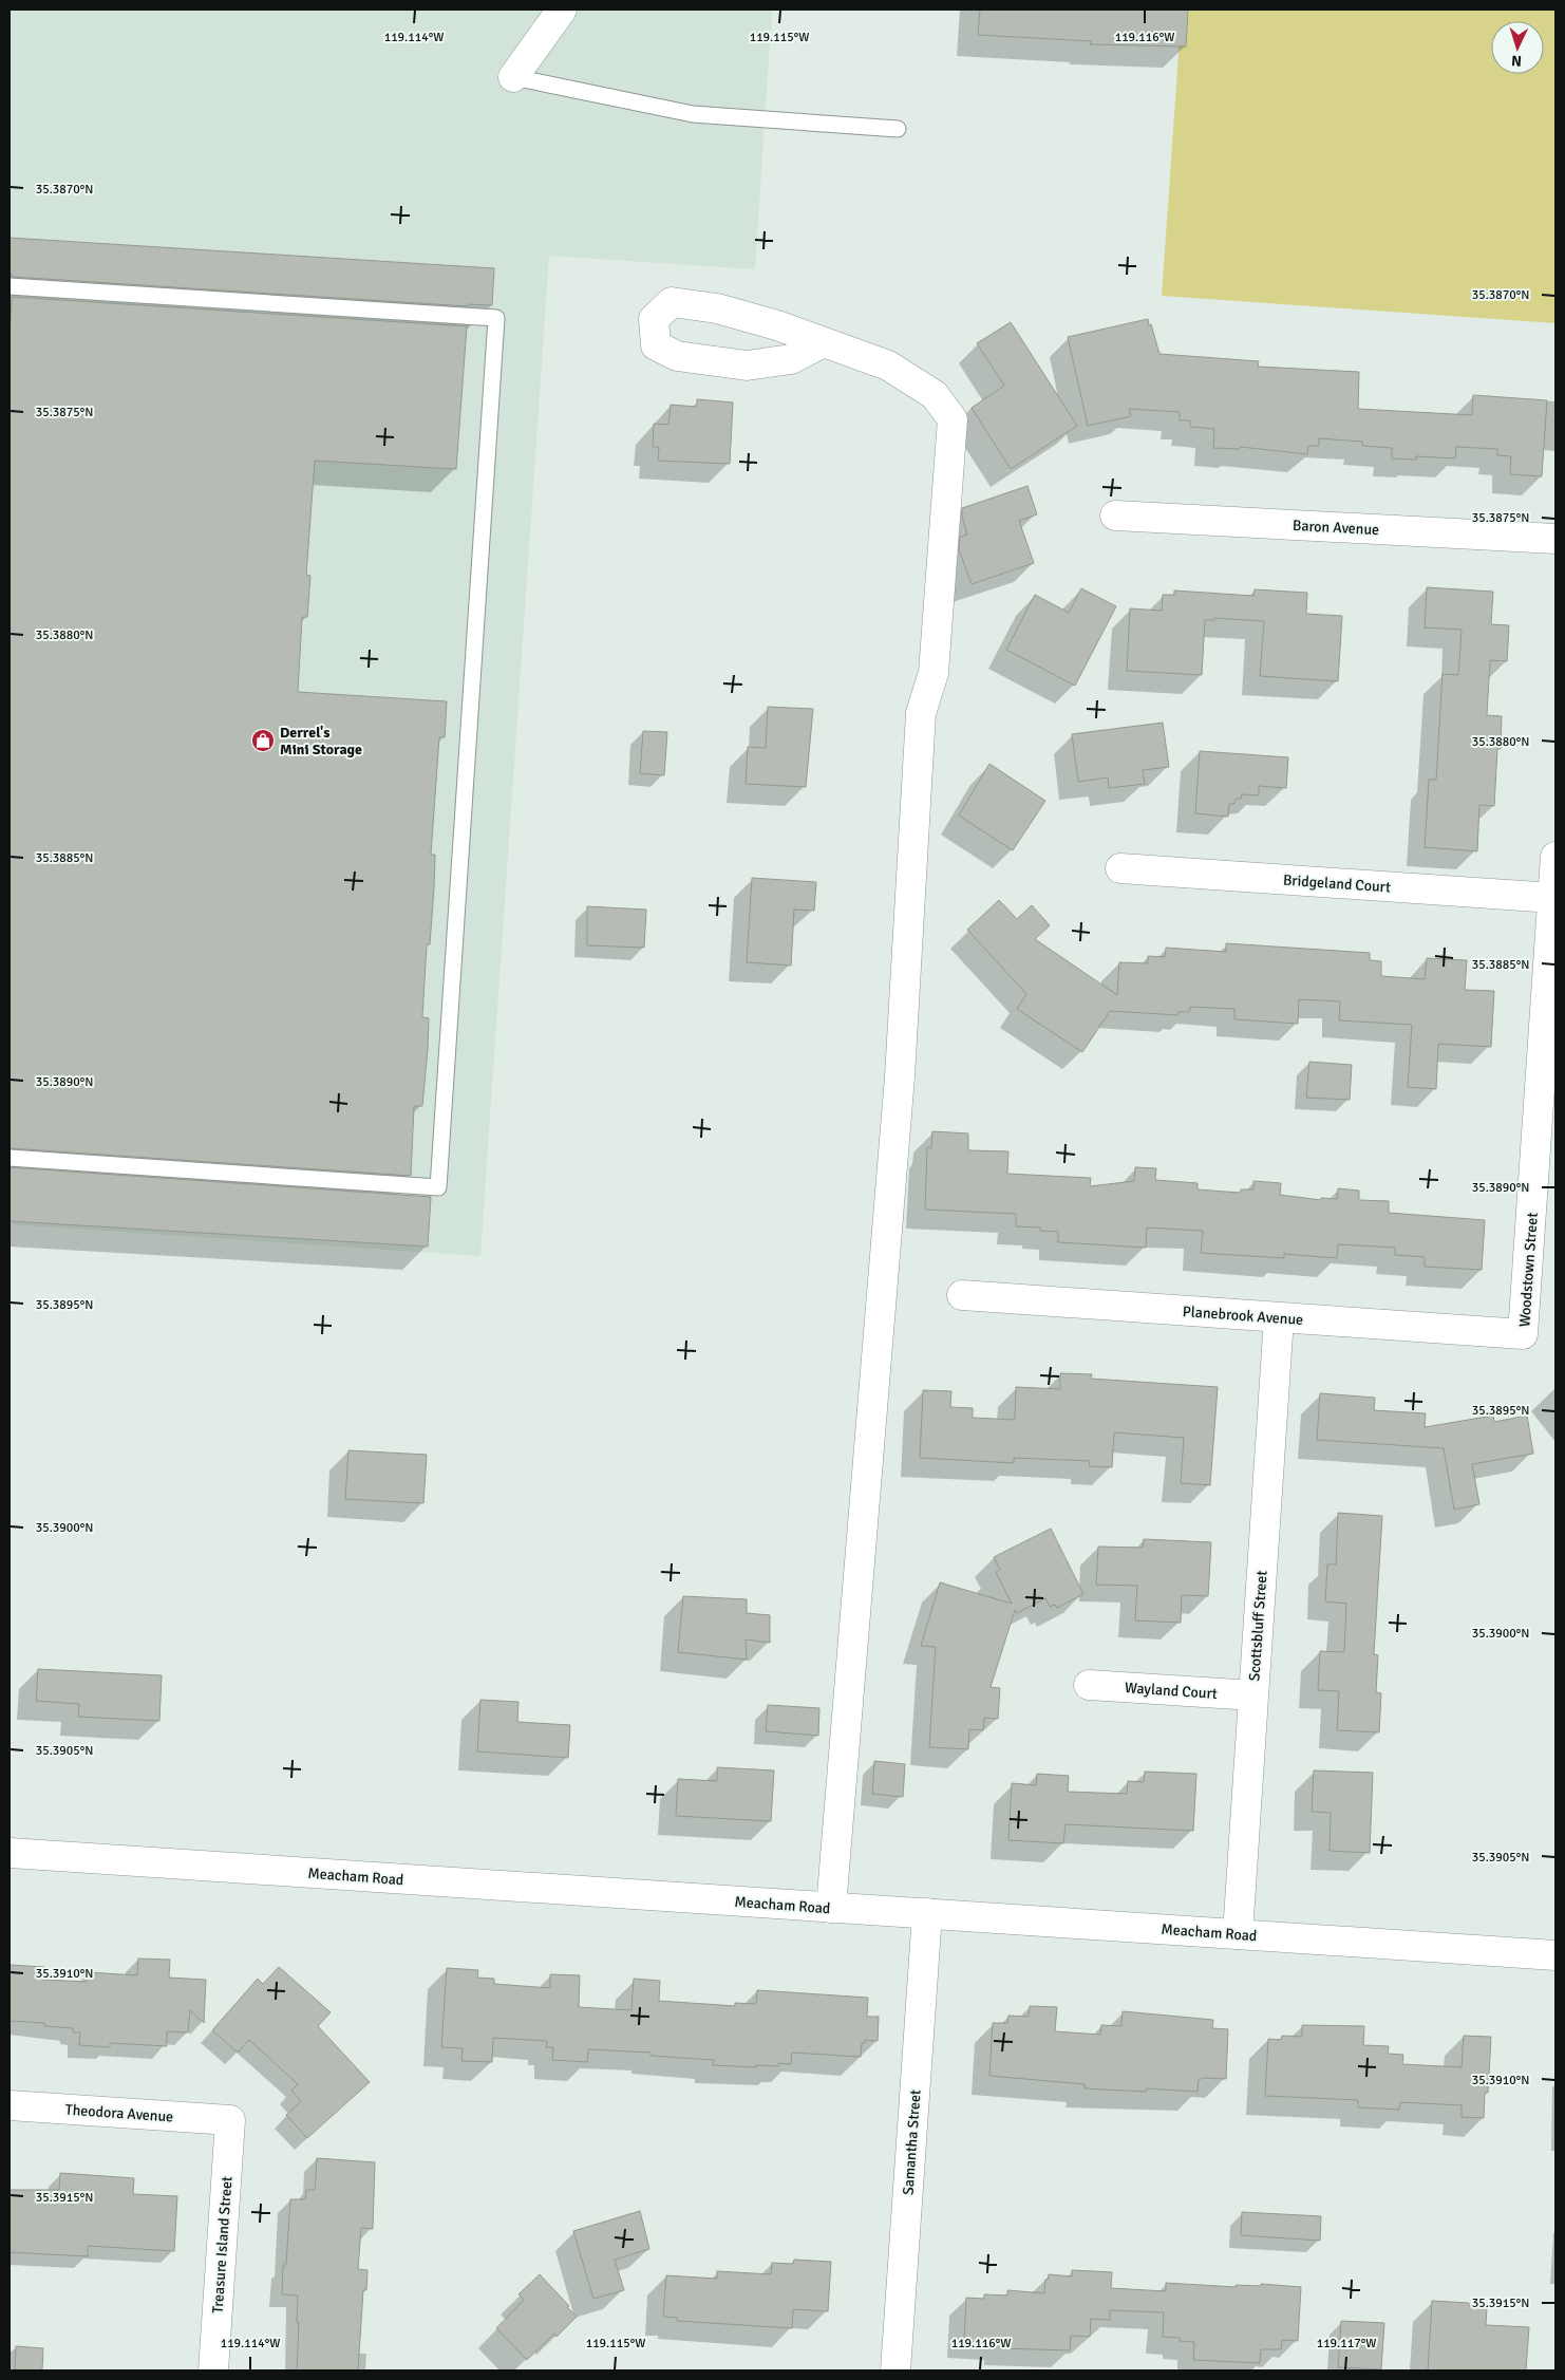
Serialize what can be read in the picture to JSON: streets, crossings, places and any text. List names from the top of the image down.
{
  "streets": {
    "street": [
      "Baron Avenue",
      "Bridgeland Court",
      "Woodstown Street",
      "Planebrook Avenue",
      "Scottsbluff Street",
      "Wayland Court",
      "Meacham Road",
      "Theodora Avenue",
      "Samantha Street",
      "Treasure Island Street"
    ]
  },
  "crossings": [
    ["Bridgeland Court", "Woodstown Street"],
    ["Woodstown Street", "Planebrook Avenue"],
    ["Planebrook Avenue", "Scottsbluff Street"],
    ["Scottsbluff Street", "Wayland Court"],
    ["Scottsbluff Street", "Meacham Road"],
    ["Meacham Road", "Samantha Street"],
    ["Theodora Avenue", "Treasure Island Street"]
  ],
  "places": {
    "shop": ["Derrel's Mini Storage"]
  },
  "north": "bottom",
  "coordinates": [
    "119.114°W",
    "119.115°W",
    "119.116°W",
    "35.3870°N",
    "35.3875°N",
    "35.3880°N",
    "35.3885°N",
    "35.3890°N",
    "35.3895°N",
    "35.3900°N",
    "35.3905°N",
    "35.3910°N",
    "35.3915°N",
    "119.117°W"
  ]
}
